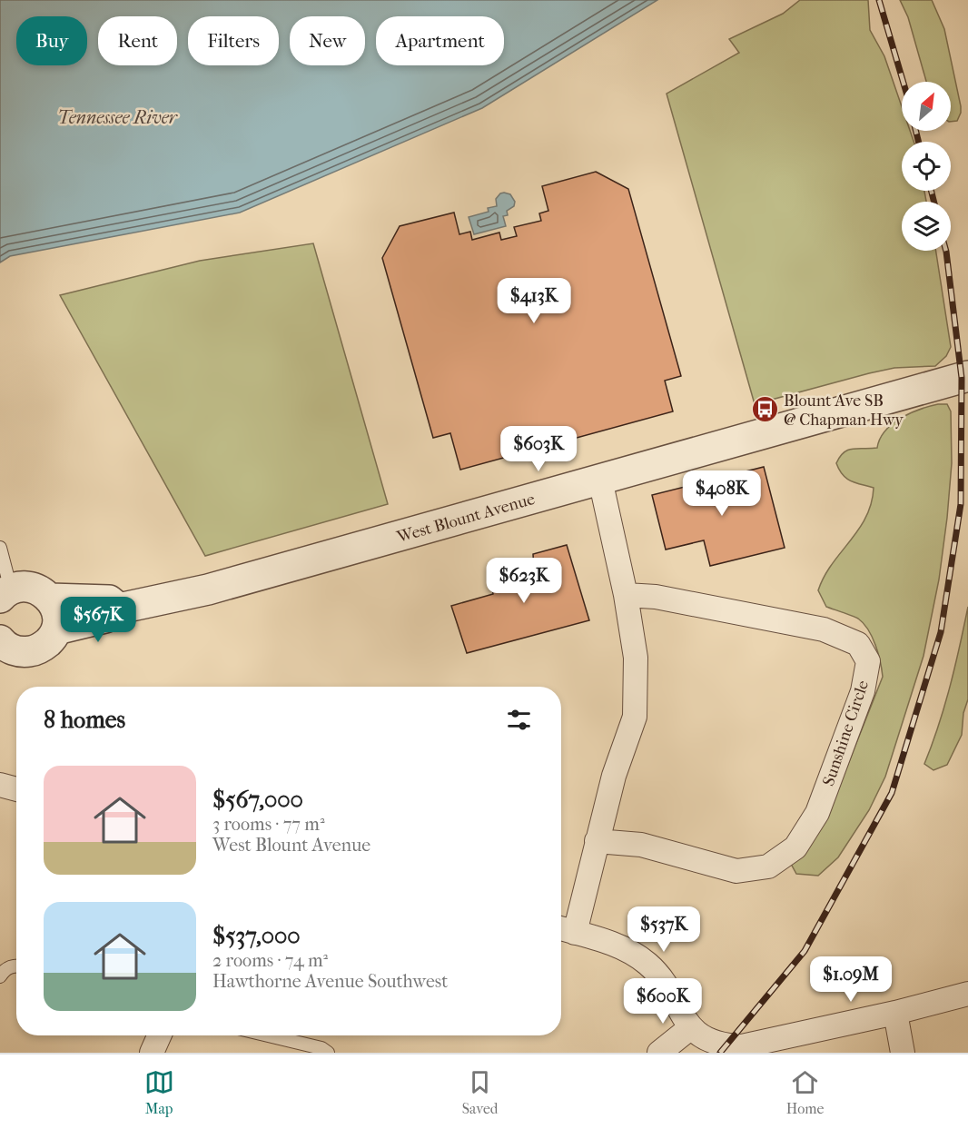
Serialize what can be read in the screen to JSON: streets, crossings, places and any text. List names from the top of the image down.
{
  "streets": {
    "street": ["West Blount Avenue", "Sunshine Circle"]
  },
  "water": ["Tennessee River"],
  "places": {
    "bus stop": ["Blount Ave SB @ Chapman Hwy"]
  },
  "north": "top right",
  "page": {
    "chip": [
      "Buy",
      "Rent",
      "Filters",
      "New",
      "Apartment"
    ],
    "price": [
      "$413K",
      "$603K",
      "$408K",
      "$623K",
      "$567K",
      "$537K",
      "$1.09M",
      "$600K"
    ],
    "heading": "8 homes",
    "list": [
      {
        "name": "$567,000",
        "note": "3 rooms · 77 m² · West Blount Avenue"
      },
      {
        "name": "$537,000",
        "note": "2 rooms · 74 m² · Hawthorne Avenue Southwest"
      }
    ],
    "tabs": ["Map", "Saved", "Home"]
  }
}
